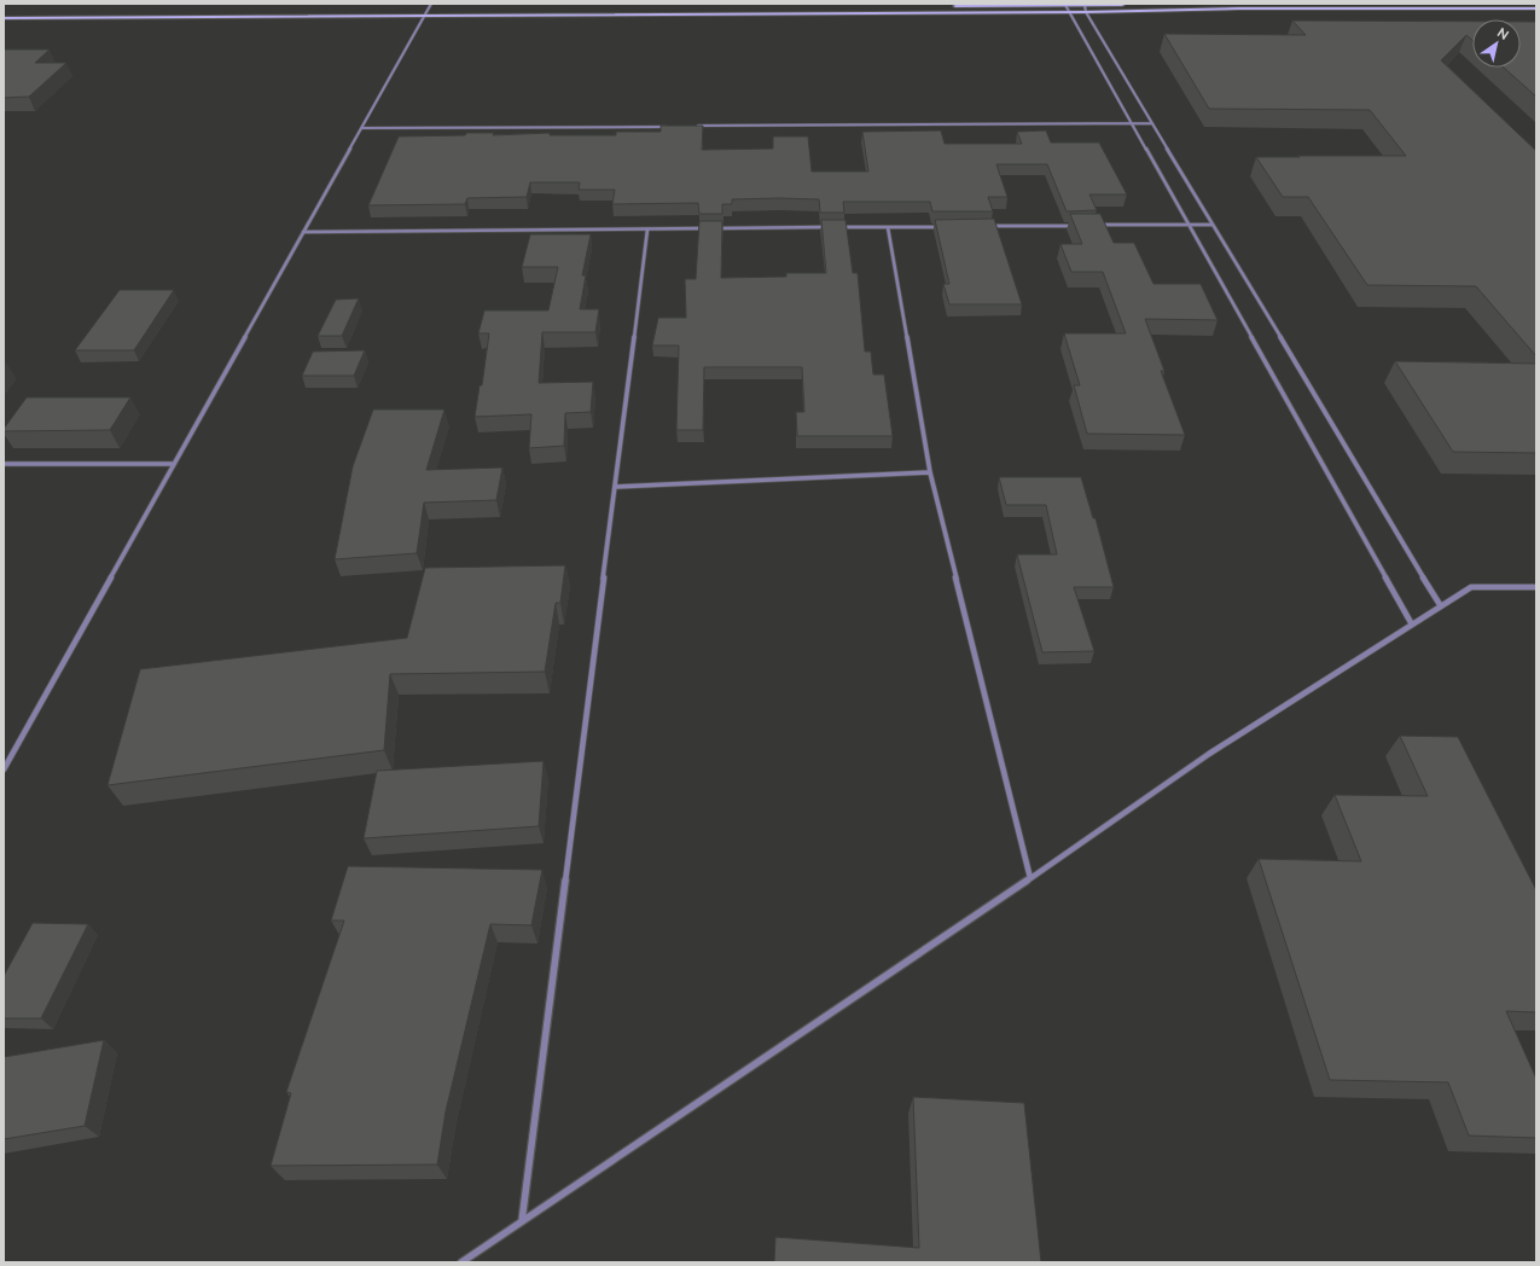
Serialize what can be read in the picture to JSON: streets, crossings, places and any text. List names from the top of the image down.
{
  "north": "top right"
}
